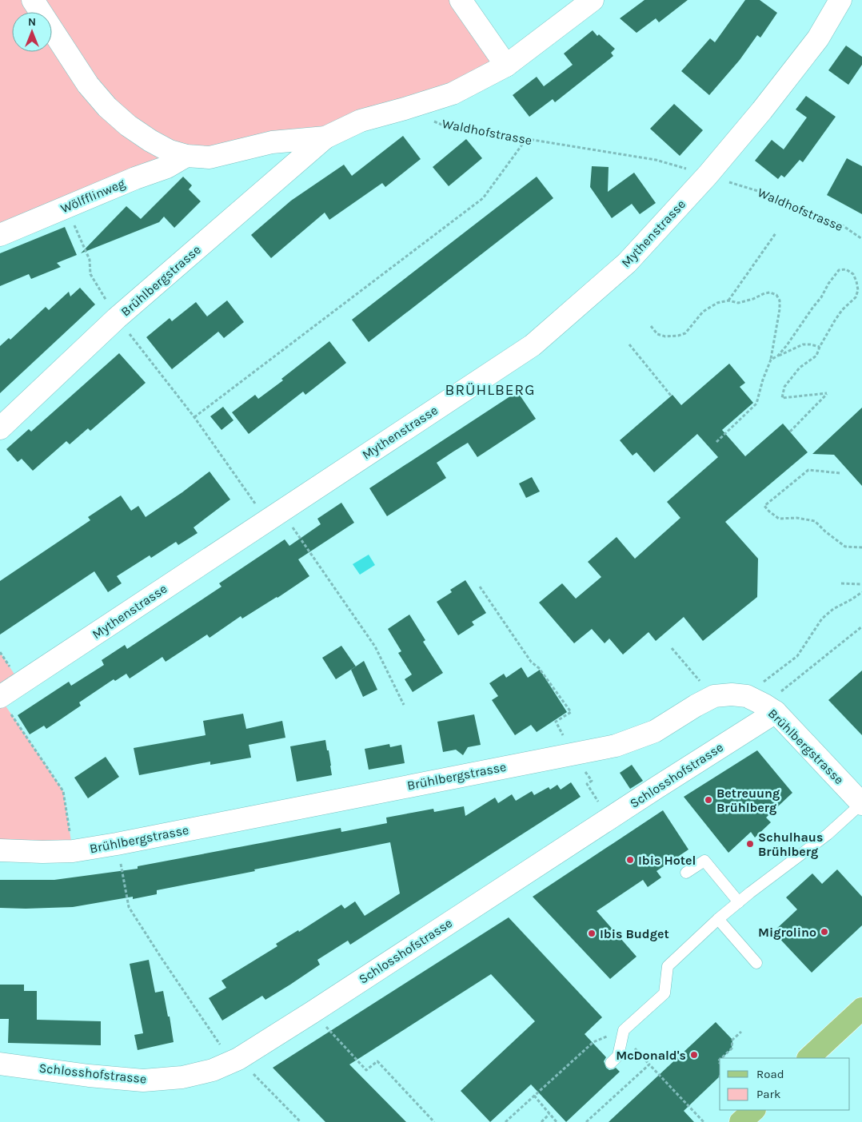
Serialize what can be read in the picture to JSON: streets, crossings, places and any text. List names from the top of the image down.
{
  "streets": {
    "street": [
      "Wölfflinweg",
      "Mythenstrasse",
      "Brühlbergstrasse",
      "Schlosshofstrasse"
    ],
    "path": ["Waldhofstrasse"]
  },
  "crossings": [
    ["Waldhofstrasse", "Mythenstrasse"],
    ["Brühlbergstrasse", "Schlosshofstrasse"]
  ],
  "districts": ["BRÜHLBERG"],
  "places": [
    "Betreuung Brühlberg",
    "Schulhaus Brühlberg",
    "Ibis Hotel",
    "Migrolino",
    "Ibis Budget",
    "McDonald's"
  ],
  "legend": ["Road", "Park"],
  "north": "top"
}
